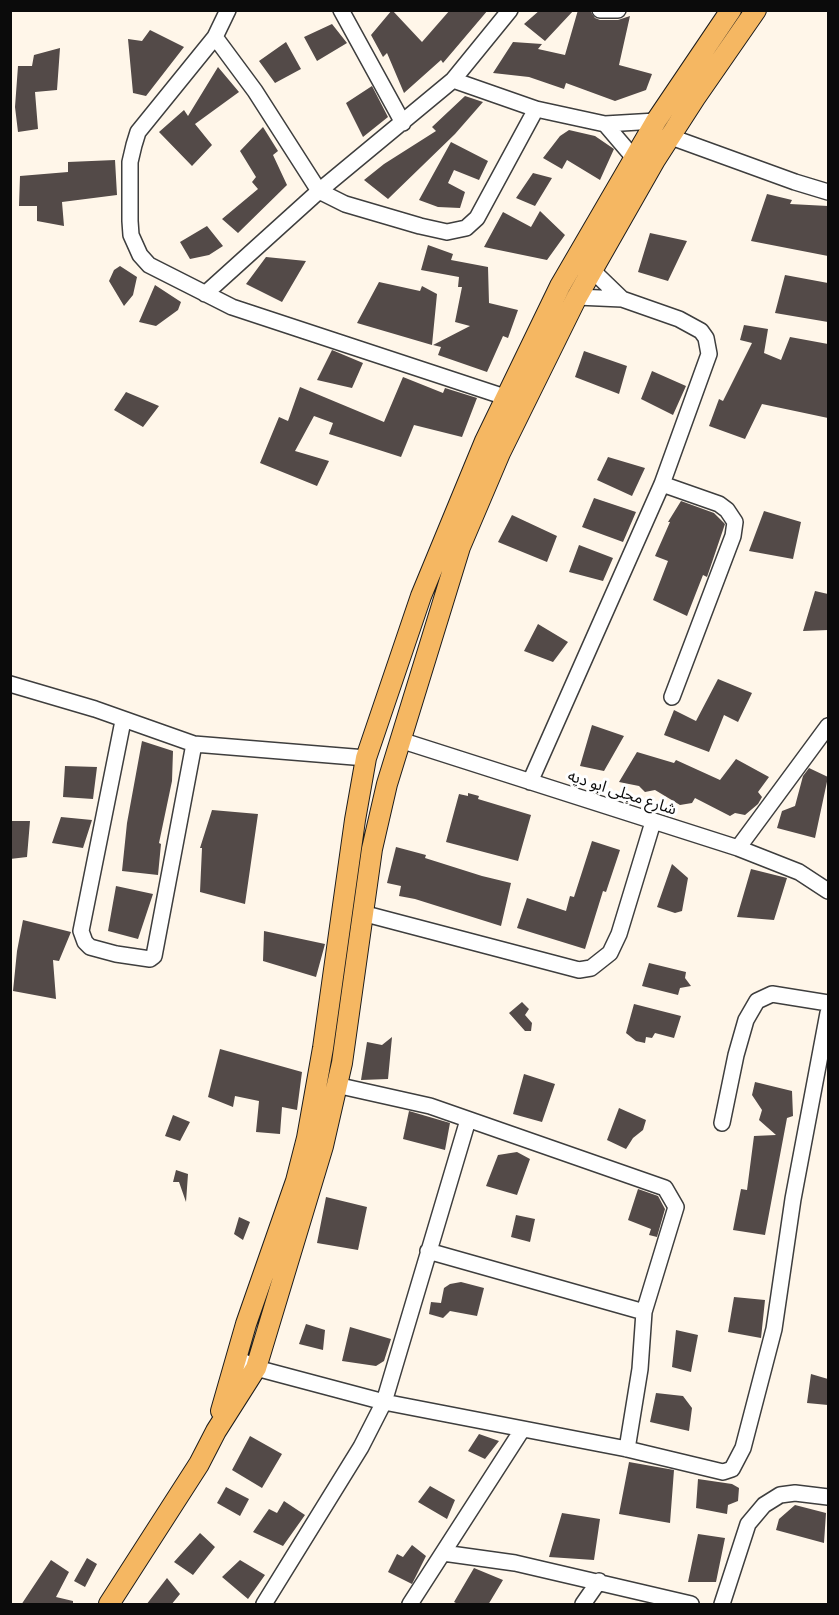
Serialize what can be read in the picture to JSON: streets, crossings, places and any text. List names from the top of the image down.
{
  "streets": {
    "street": ["شارع مجلى ابو ديه"]
  }
}
